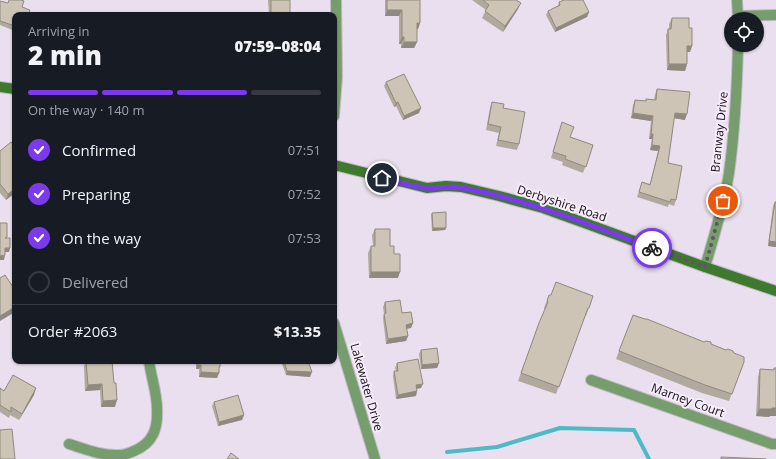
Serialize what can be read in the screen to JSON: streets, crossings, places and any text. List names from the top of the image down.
{
  "streets": {
    "street": [
      "Branway Drive",
      "Derbyshire Road",
      "Lakewater Drive",
      "Marney Court"
    ]
  },
  "crossings": [
    ["Branway Drive", "Derbyshire Road"]
  ],
  "page": {
    "heading": ["2 min", "Arriving in", "07:59–08:04"],
    "panel": ["Order #2063", "$13.35"],
    "bar": "On the way · 140 m",
    "list": [
      ["Confirmed", "07:51"],
      ["Preparing", "07:52"],
      ["On the way", "07:53"],
      "Delivered"
    ]
  }
}
